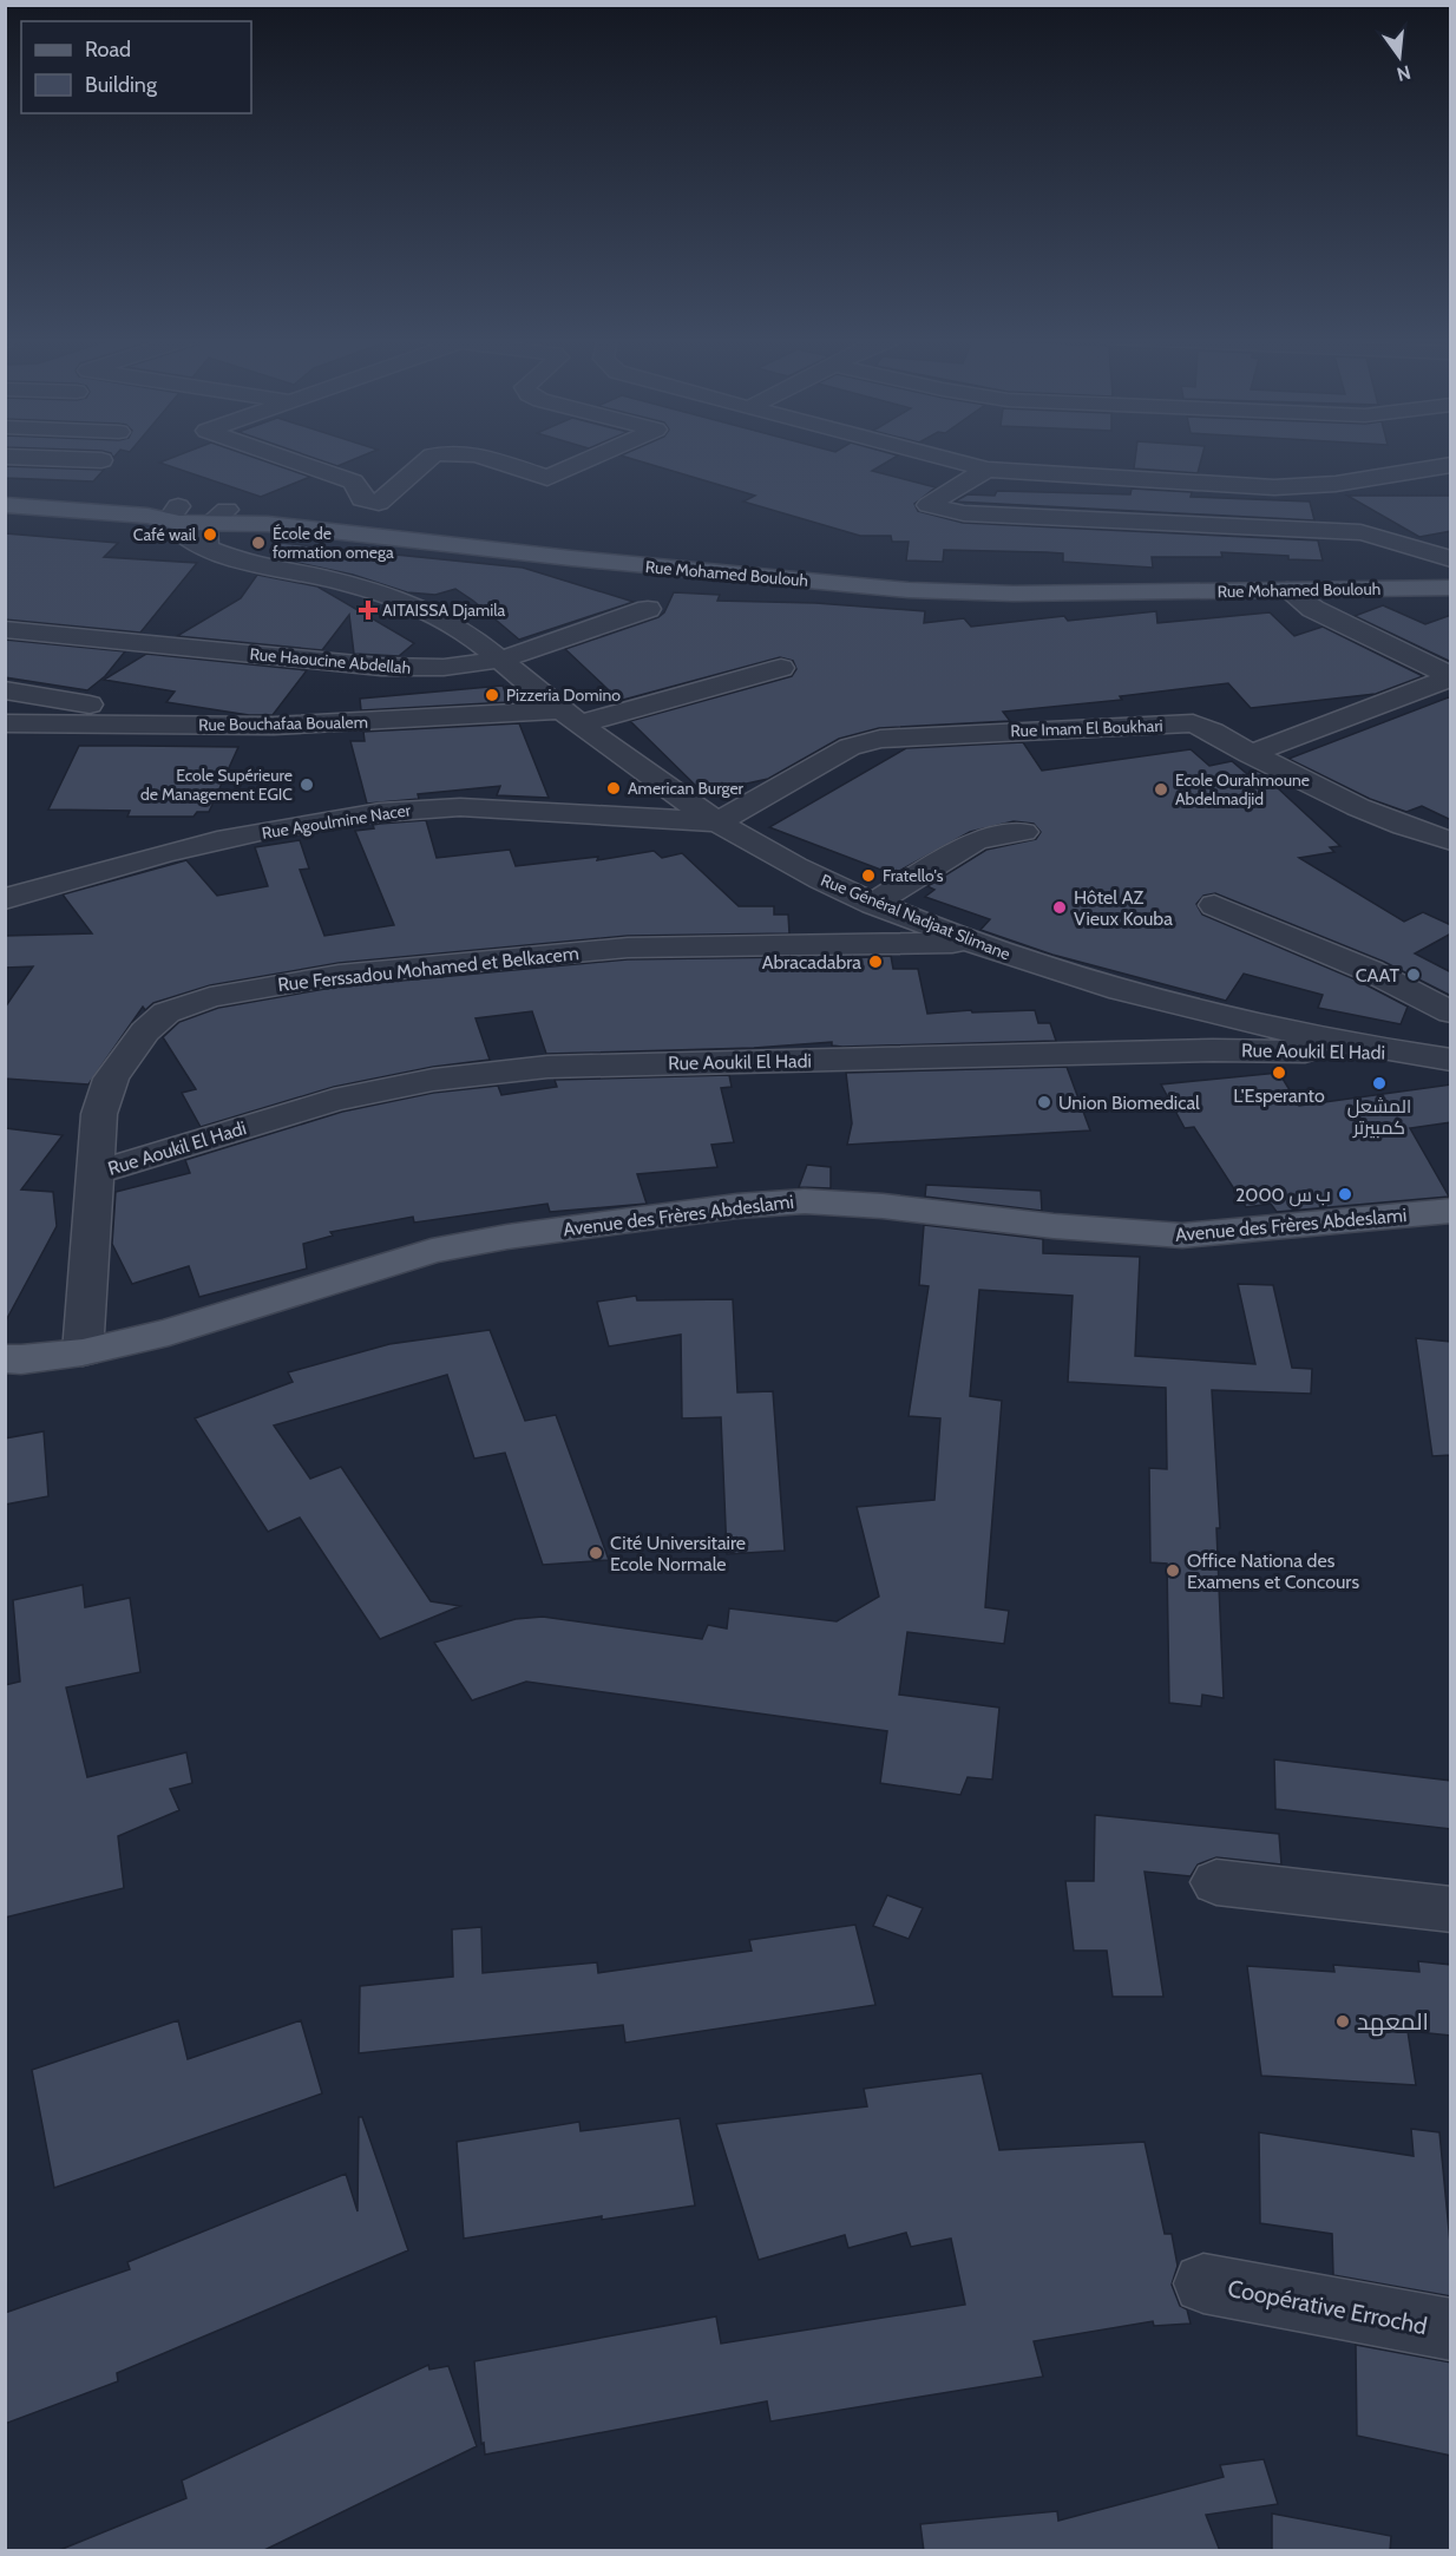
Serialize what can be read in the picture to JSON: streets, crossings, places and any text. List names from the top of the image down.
{
  "streets": {
    "main road": ["Rue Mohamed Boulouh", "Avenue des Frères Abdeslami"],
    "street": [
      "Rue Haoucine Abdellah",
      "Rue Bouchafaa Boualem",
      "Rue Imam El Boukhari",
      "Rue Agoulmine Nacer",
      "Rue Général Nadjaat Slimane",
      "Rue Ferssadou Mohamed et Belkacem",
      "Rue Aoukil El Hadi",
      "Coopérative Errochd"
    ]
  },
  "crossings": [
    ["Rue Mohamed Boulouh", "Rue Général Nadjaat Slimane"],
    ["Rue Haoucine Abdellah", "Rue Général Nadjaat Slimane"],
    ["Rue Bouchafaa Boualem", "Rue Général Nadjaat Slimane"],
    ["Rue Imam El Boukhari", "Rue Agoulmine Nacer"],
    ["Rue Imam El Boukhari", "Rue Général Nadjaat Slimane"],
    ["Rue Agoulmine Nacer", "Rue Général Nadjaat Slimane"],
    ["Rue Général Nadjaat Slimane", "Rue Ferssadou Mohamed et Belkacem"],
    ["Rue Général Nadjaat Slimane", "Rue Aoukil El Hadi"],
    ["Rue Ferssadou Mohamed et Belkacem", "Rue Aoukil El Hadi"],
    ["Rue Ferssadou Mohamed et Belkacem", "Avenue des Frères Abdeslami"]
  ],
  "places": {
    "other": [
      "Café wail",
      "École de formation omega",
      "Pizzeria Domino",
      "Ecole Supérieure de Management EGIC",
      "American Burger",
      "Ecole Ourahmoune Abdelmadjid",
      "Fratello's",
      "Hôtel AZ Vieux Kouba",
      "Abracadabra",
      "CAAT",
      "L'Esperanto",
      "المشعل كمبيرتر",
      "Union Biomedical",
      "ب س 2000",
      "Cité Universitaire Ecole Normale",
      "Office Nationa des Examens et Concours",
      "المعهد"
    ],
    "health": ["AITAISSA Djamila"]
  },
  "legend": ["Road", "Building"],
  "north": "bottom"
}
